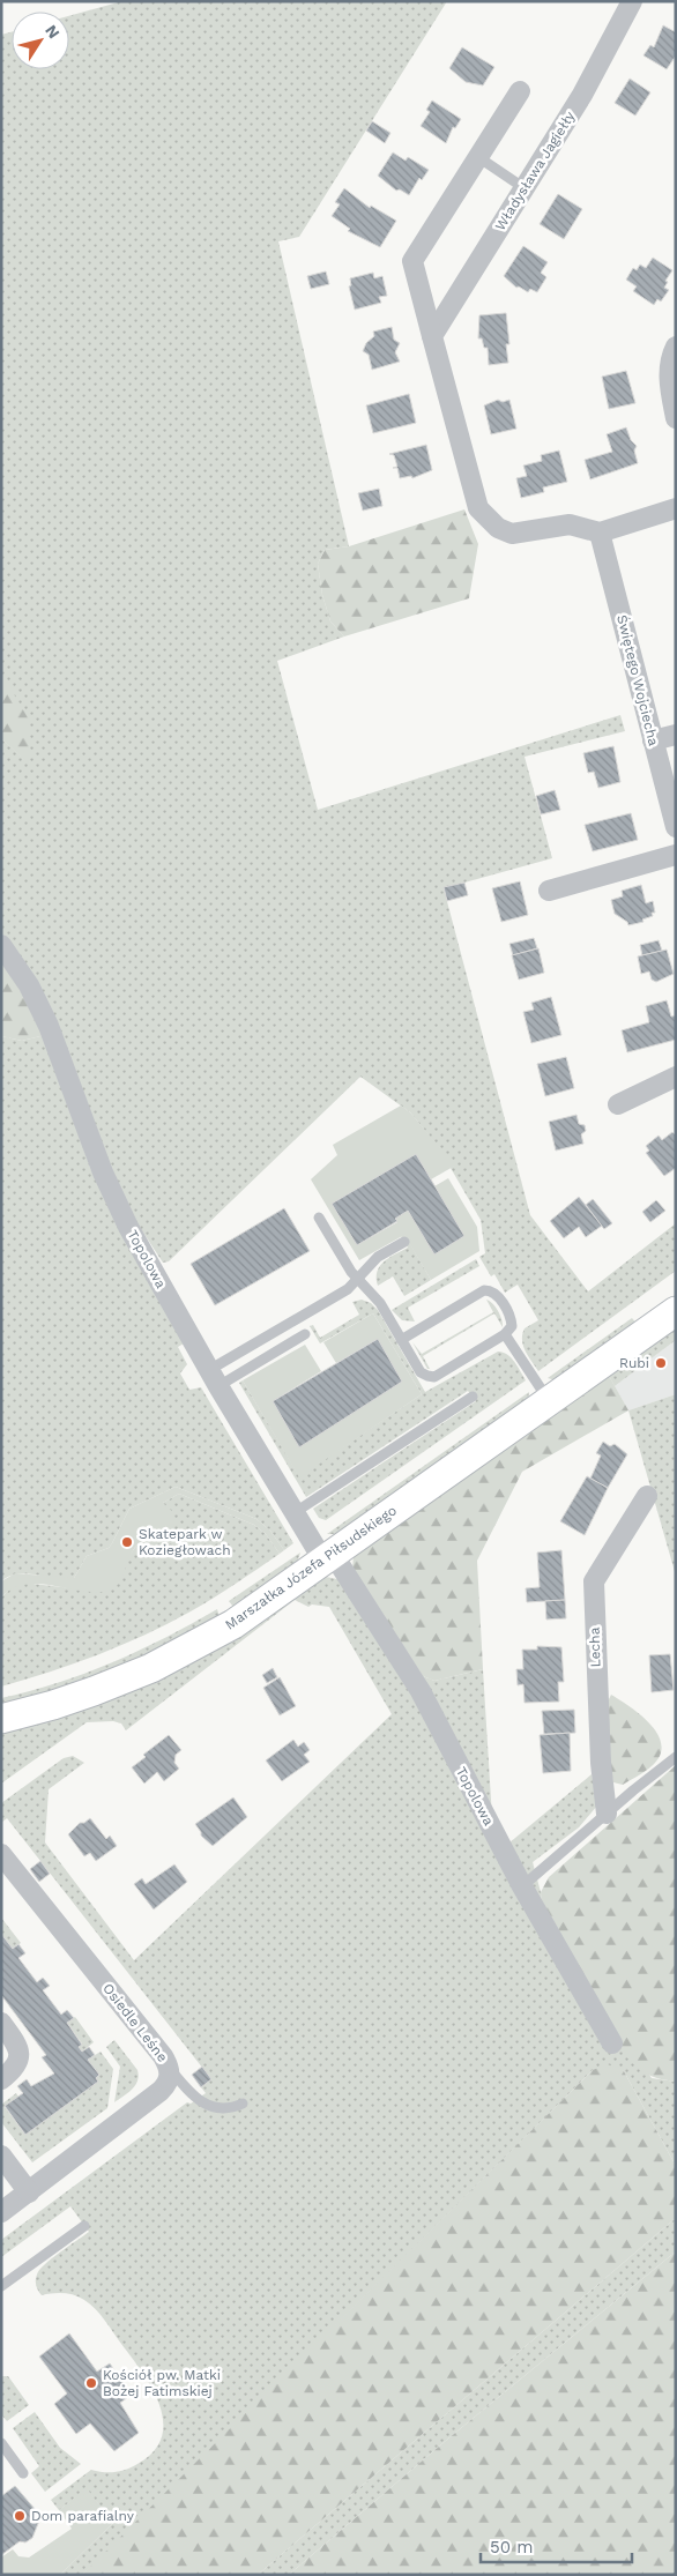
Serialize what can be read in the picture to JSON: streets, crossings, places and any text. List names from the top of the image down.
{
  "streets": {
    "street": [
      "Władysława Jagiełły",
      "Świętego Wojciecha",
      "Topolowa",
      "Marszałka Józefa Piłsudskiego",
      "Lecha",
      "Osiedle Leśne"
    ]
  },
  "crossings": [
    ["Topolowa", "Marszałka Józefa Piłsudskiego"]
  ],
  "places": [
    "Rubi",
    "Skatepark w Koziegłowach",
    "Kościół pw. Matki Bożej Fatimskiej",
    "Dom parafialny"
  ],
  "scale_bar": "50 m",
  "north": "top right"
}
